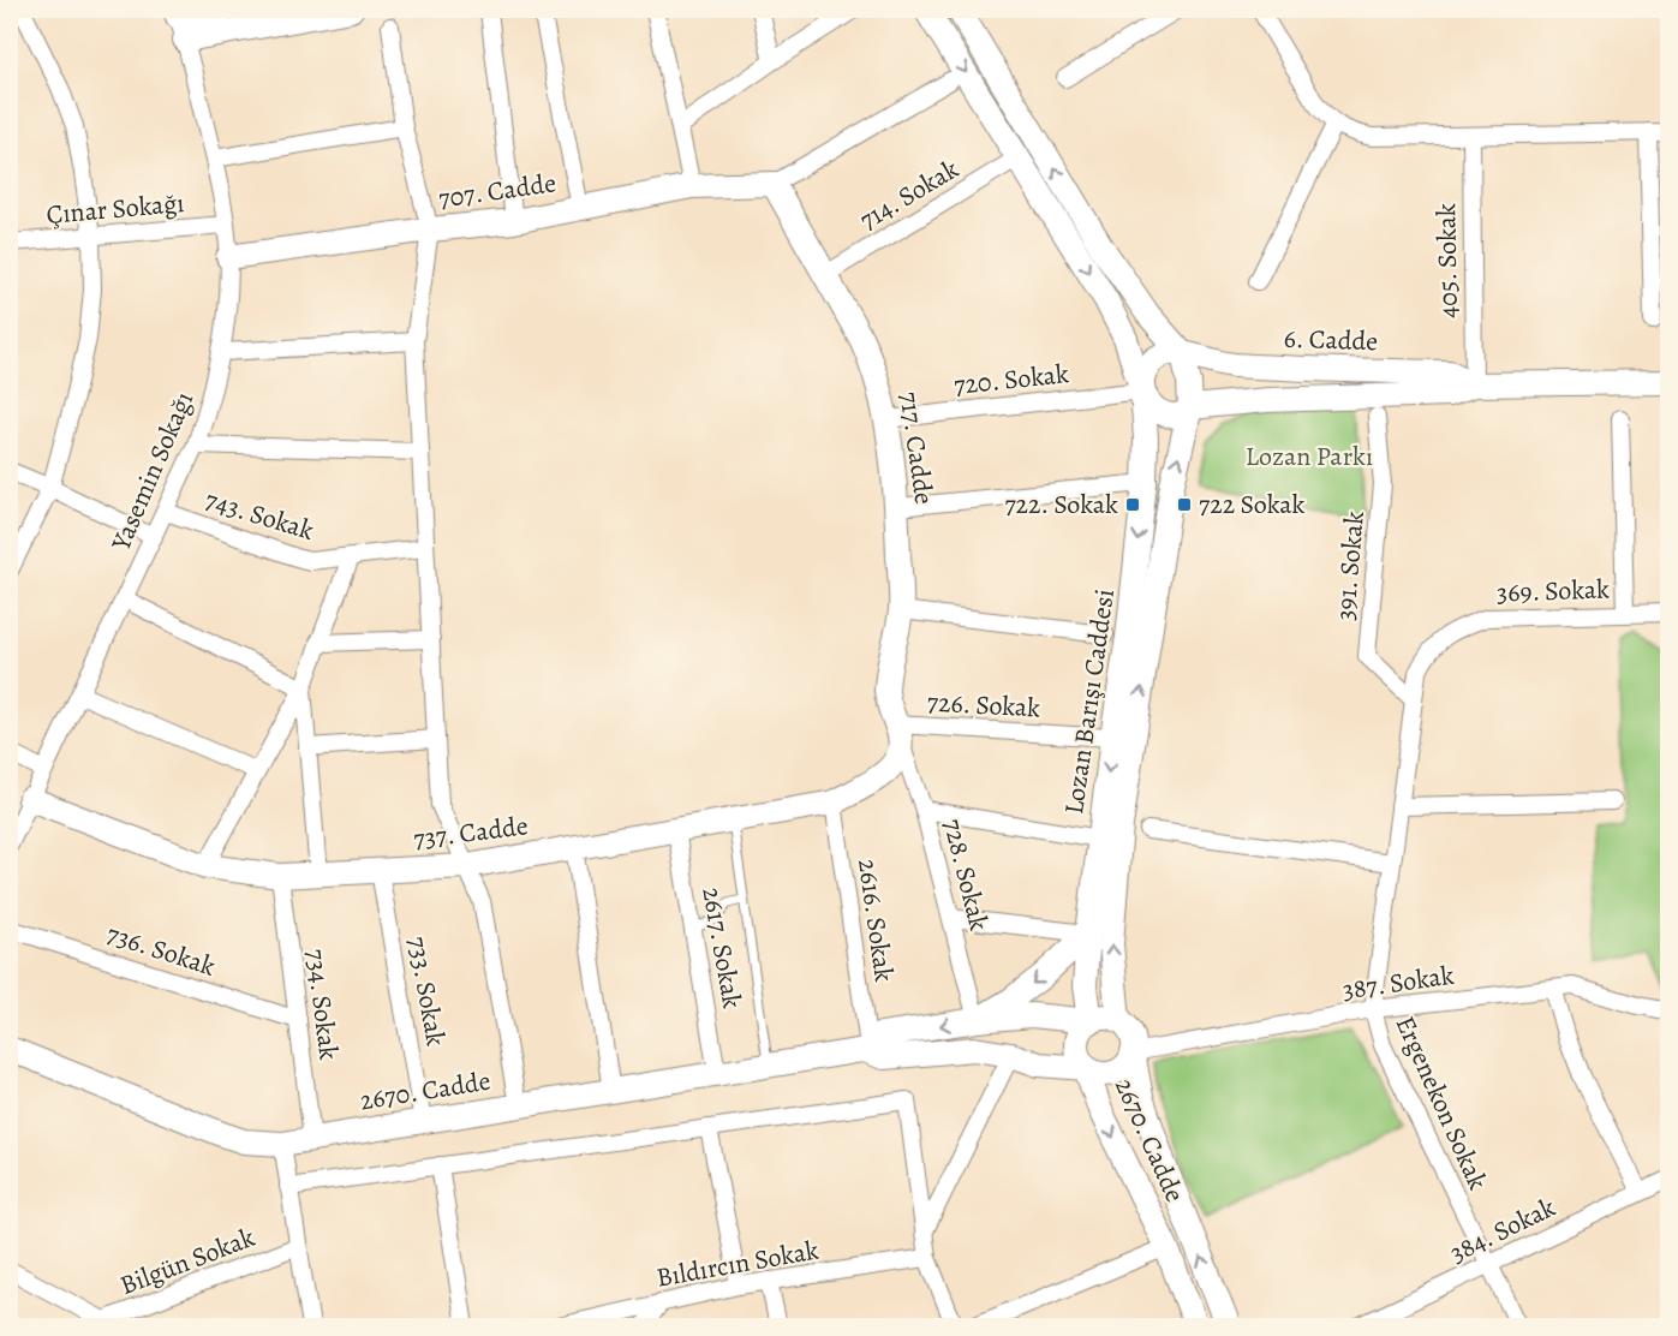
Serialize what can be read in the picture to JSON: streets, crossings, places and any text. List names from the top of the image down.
{
  "streets": {
    "main road": [
      "707. Cadde",
      "6. Cadde",
      "717. Cadde",
      "Lozan Barışı Caddesi",
      "737. Cadde",
      "2670. Cadde"
    ],
    "street": [
      "714. Sokak",
      "Çınar Sokağı",
      "405. Sokak",
      "720. Sokak",
      "Yasemin Sokağı",
      "743. Sokak",
      "391. Sokak",
      "369. Sokak",
      "726. Sokak",
      "728. Sokak",
      "2616. Sokak",
      "2617. Sokak",
      "736. Sokak",
      "387. Sokak",
      "733. Sokak",
      "734. Sokak",
      "Ergenekon Sokak",
      "384. Sokak",
      "Bilgün Sokak",
      "Bıldırcın Sokak"
    ]
  },
  "crossings": [
    ["707. Cadde", "717. Cadde"],
    ["707. Cadde", "Yasemin Sokağı"],
    ["714. Sokak", "717. Cadde"],
    ["714. Sokak", "Lozan Barışı Caddesi"],
    ["Çınar Sokağı", "Yasemin Sokağı"],
    ["405. Sokak", "6. Cadde"],
    ["6. Cadde", "720. Sokak"],
    ["6. Cadde", "Lozan Barışı Caddesi"],
    ["720. Sokak", "717. Cadde"],
    ["720. Sokak", "Lozan Barışı Caddesi"],
    ["717. Cadde", "726. Sokak"],
    ["717. Cadde", "737. Cadde"],
    ["717. Cadde", "728. Sokak"],
    ["Yasemin Sokağı", "743. Sokak"],
    ["Yasemin Sokağı", "737. Cadde"],
    ["391. Sokak", "Ergenekon Sokak"],
    ["369. Sokak", "Ergenekon Sokak"],
    ["Lozan Barışı Caddesi", "726. Sokak"],
    ["Lozan Barışı Caddesi", "387. Sokak"],
    ["Lozan Barışı Caddesi", "2670. Cadde"],
    ["726. Sokak", "737. Cadde"],
    ["726. Sokak", "728. Sokak"],
    ["737. Cadde", "728. Sokak"],
    ["737. Cadde", "2616. Sokak"],
    ["737. Cadde", "2617. Sokak"],
    ["737. Cadde", "733. Sokak"],
    ["737. Cadde", "734. Sokak"],
    ["728. Sokak", "2670. Cadde"],
    ["2616. Sokak", "2670. Cadde"],
    ["2617. Sokak", "2670. Cadde"],
    ["736. Sokak", "734. Sokak"],
    ["387. Sokak", "2670. Cadde"],
    ["387. Sokak", "Ergenekon Sokak"],
    ["733. Sokak", "2670. Cadde"],
    ["734. Sokak", "2670. Cadde"],
    ["Ergenekon Sokak", "384. Sokak"]
  ],
  "parks": ["Lozan Parkı"],
  "places": {
    "transit": ["722. Sokak", "722 Sokak"]
  }
}
